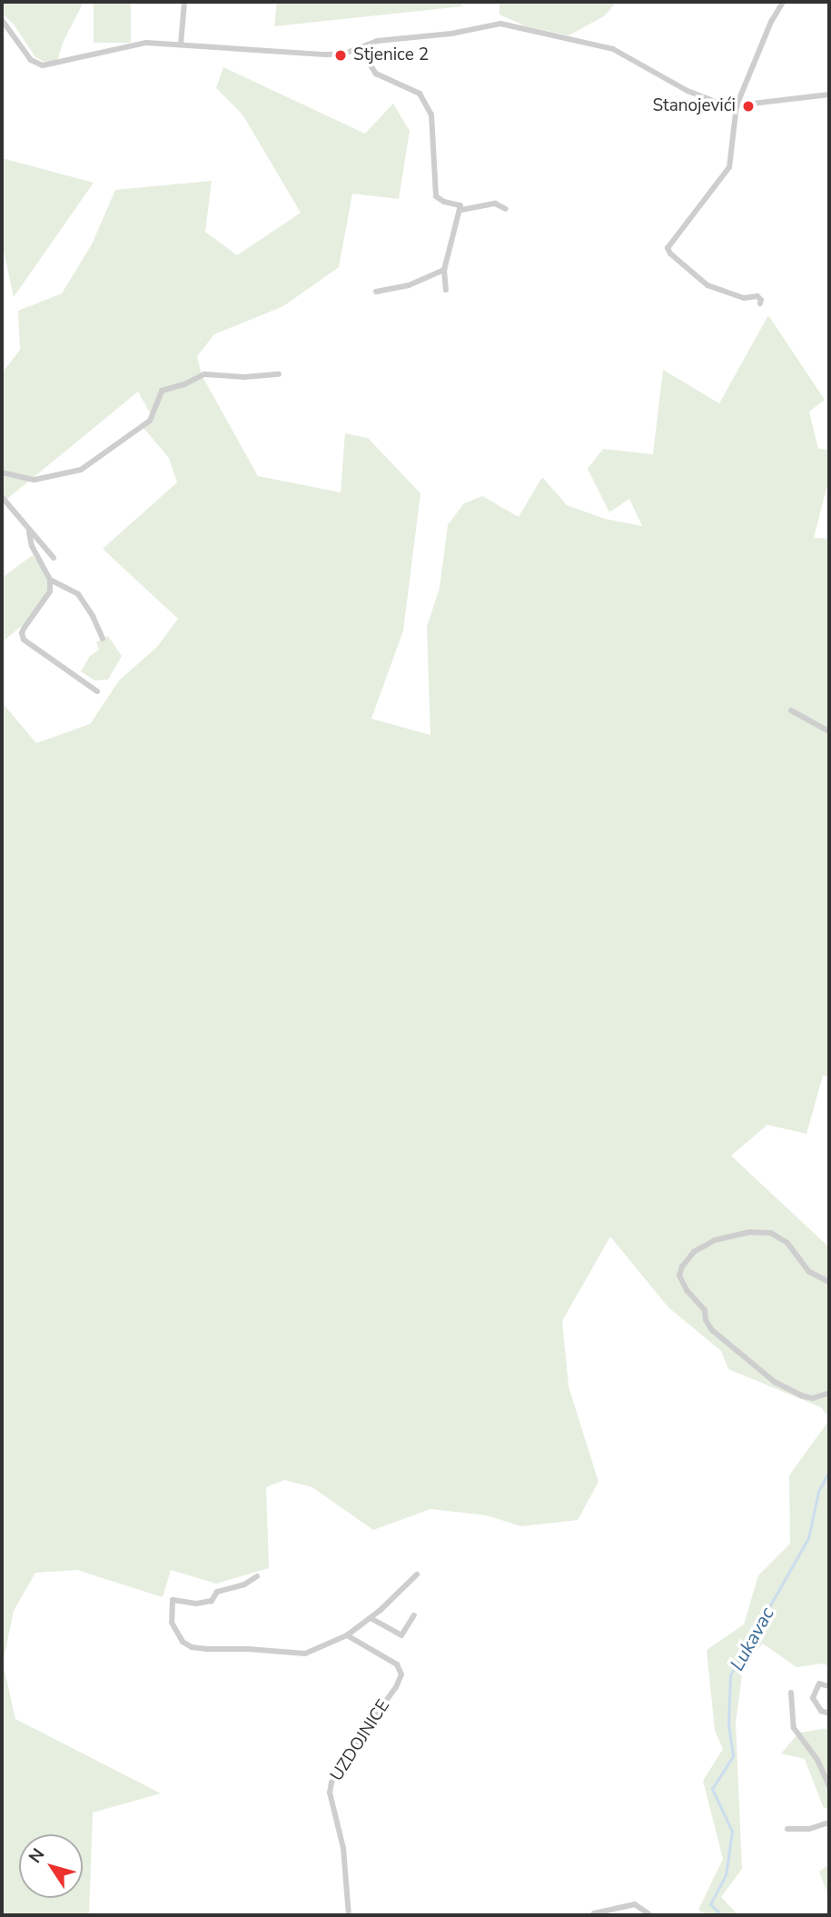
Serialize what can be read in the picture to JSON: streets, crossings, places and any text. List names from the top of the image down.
{
  "streets": {
    "street": ["UZDOJNICE"]
  },
  "water": ["Lukavac"],
  "places": ["Stjenice 2", "Stanojevići"],
  "north": "top left"
}
